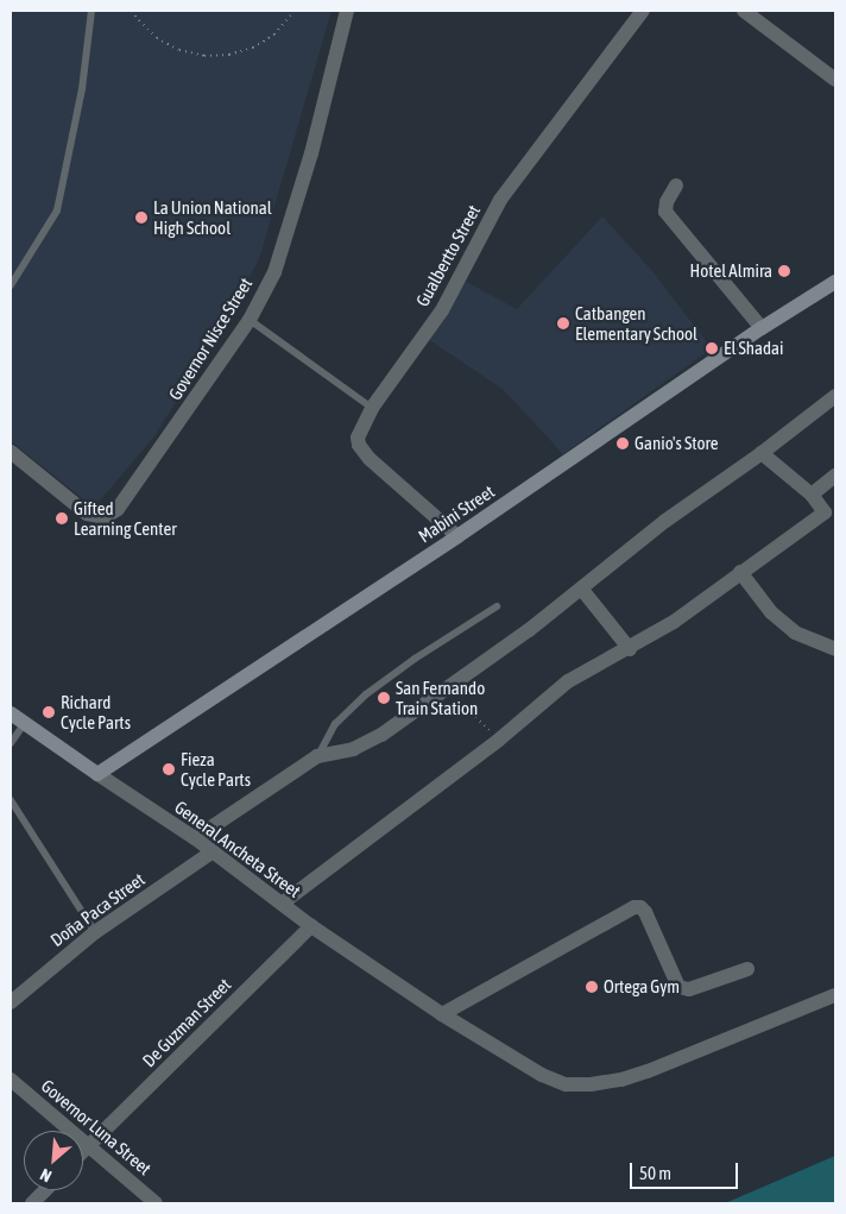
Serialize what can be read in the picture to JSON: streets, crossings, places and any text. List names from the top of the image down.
{
  "streets": {
    "main road": ["Mabini Street", "General Ancheta Street"],
    "street": [
      "Gualbertto Street",
      "Governor Nisce Street",
      "Doña Paca Street",
      "De Guzman Street",
      "Governor Luna Street"
    ]
  },
  "crossings": [
    ["Gualbertto Street", "Mabini Street"],
    ["Mabini Street", "General Ancheta Street"],
    ["General Ancheta Street", "Doña Paca Street"],
    ["General Ancheta Street", "De Guzman Street"],
    ["De Guzman Street", "Governor Luna Street"]
  ],
  "places": [
    "La Union National High School",
    "Hotel Almira",
    "Catbangen Elementary School",
    "El Shadai",
    "Ganio's Store",
    "Gifted Learning Center",
    "San Fernando Train Station",
    "Richard Cycle Parts",
    "Fieza Cycle Parts",
    "Ortega Gym"
  ],
  "scale_bar": "50 m",
  "north": "bottom left"
}
